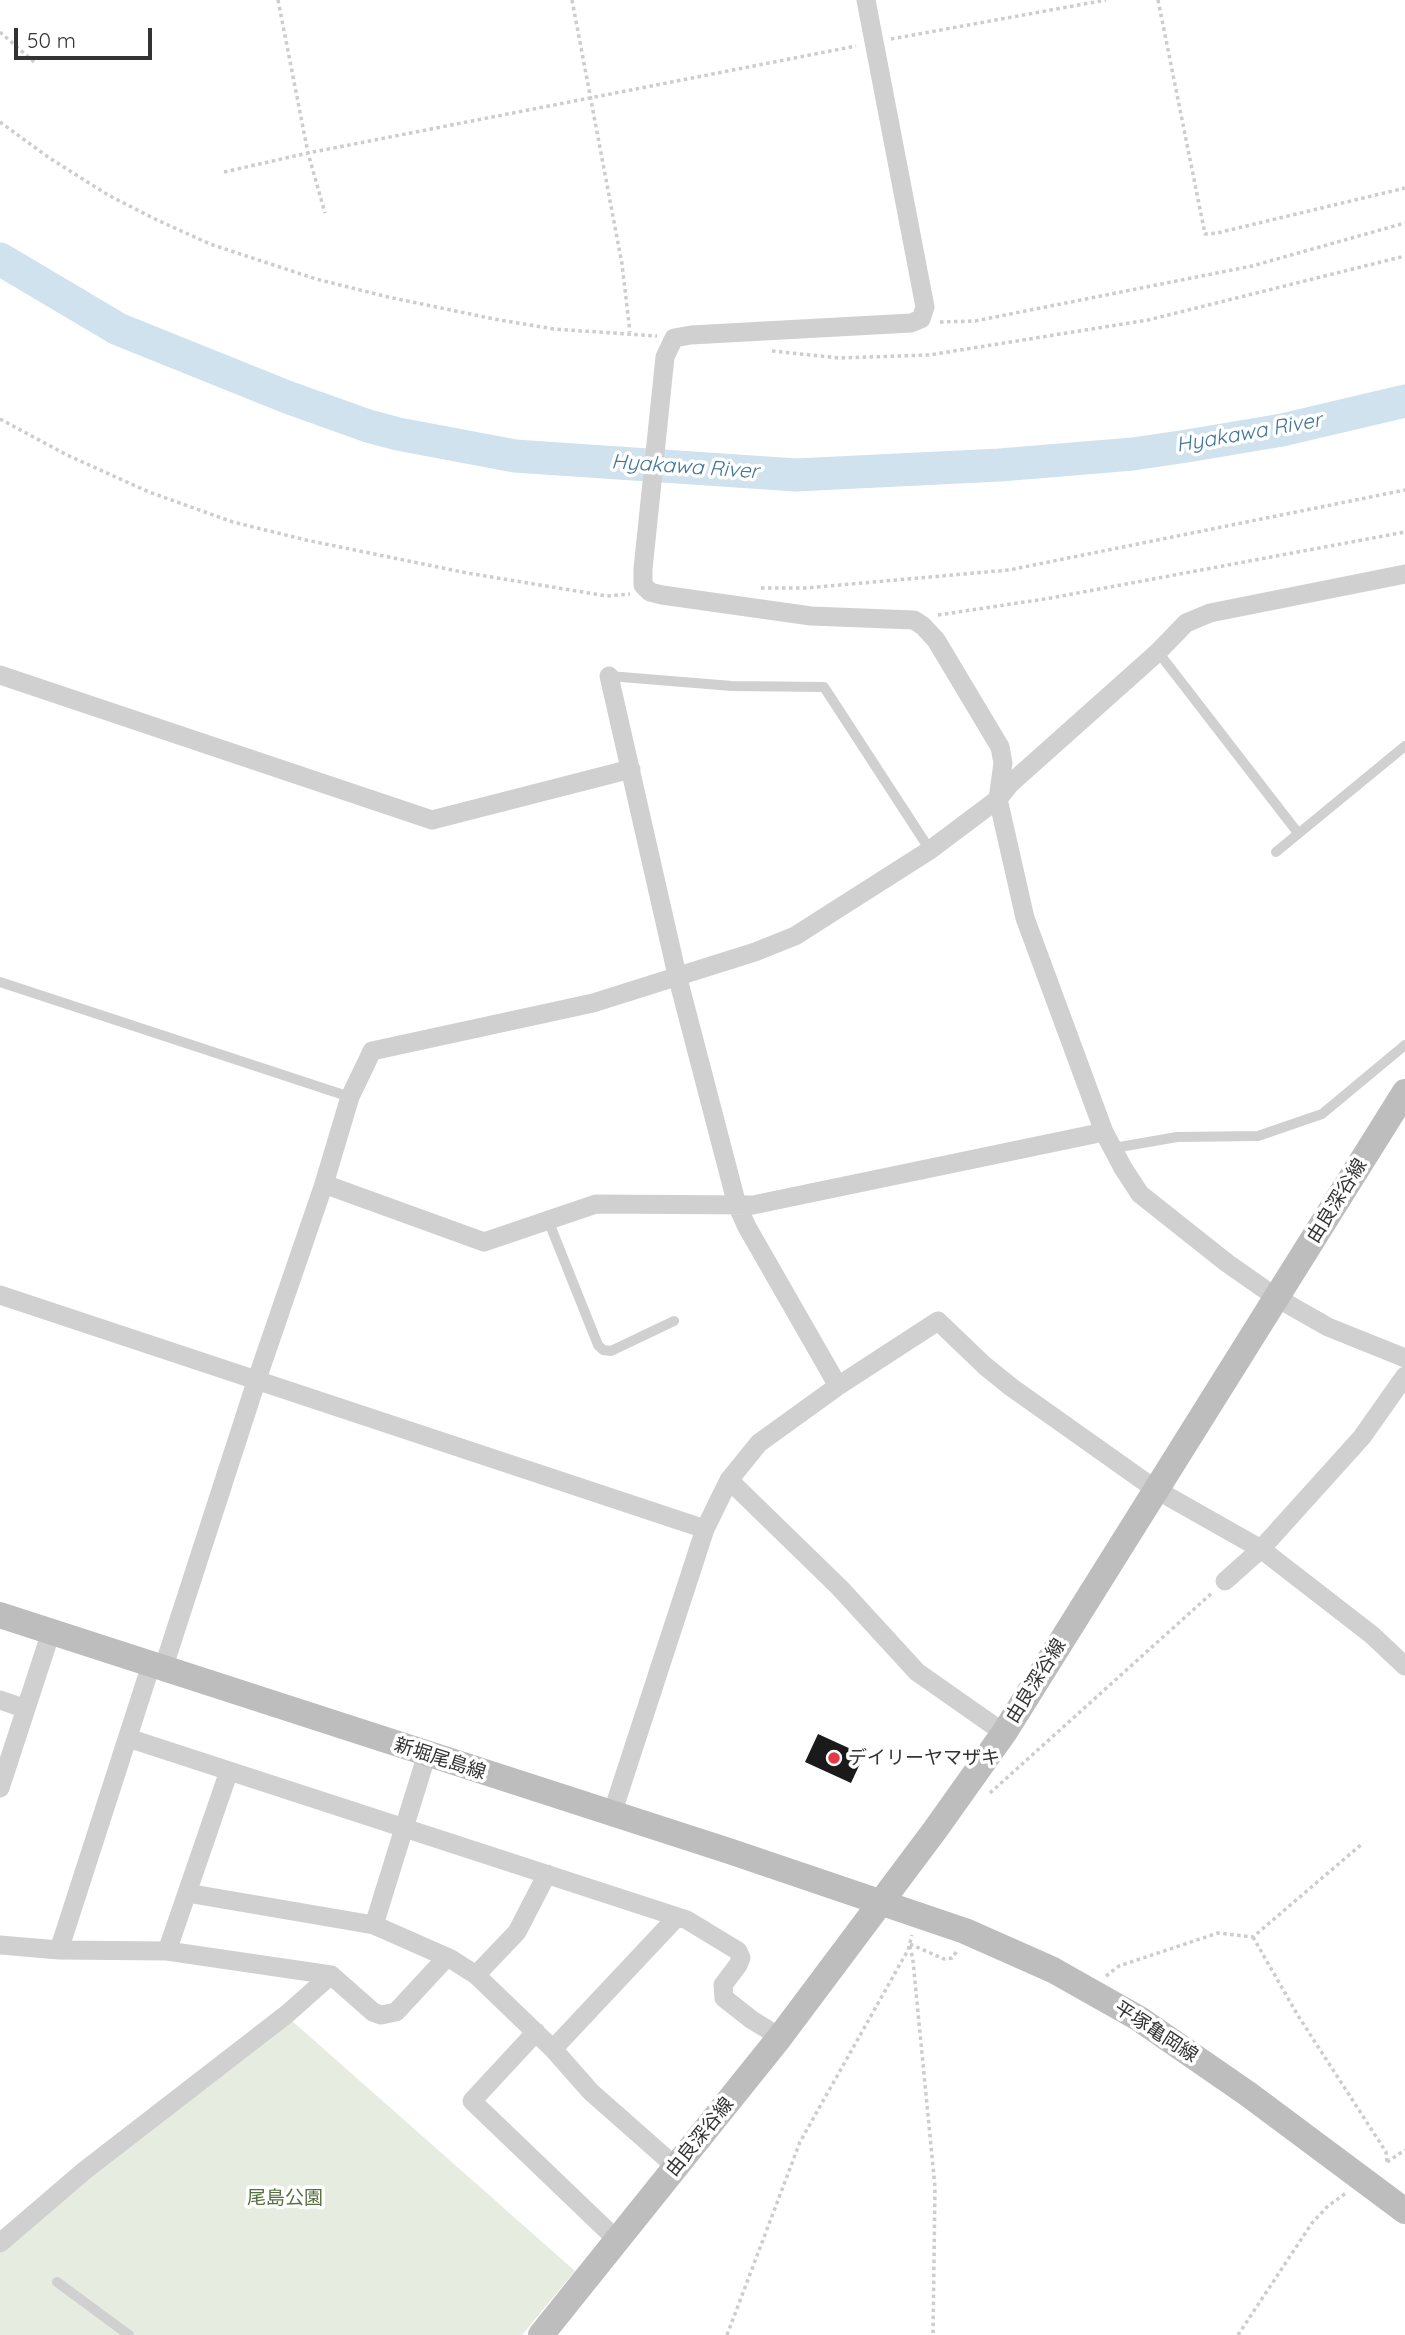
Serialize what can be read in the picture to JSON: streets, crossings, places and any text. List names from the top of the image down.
{
  "streets": {
    "main road": ["由良深谷線", "新堀尾島線", "平塚亀岡線"]
  },
  "crossings": [
    ["由良深谷線", "新堀尾島線"],
    ["由良深谷線", "平塚亀岡線"],
    ["新堀尾島線", "平塚亀岡線"]
  ],
  "water": ["Hyakawa River"],
  "parks": ["尾島公園"],
  "places": ["デイリーヤマザキ"],
  "scale_bar": "50 m"
}
